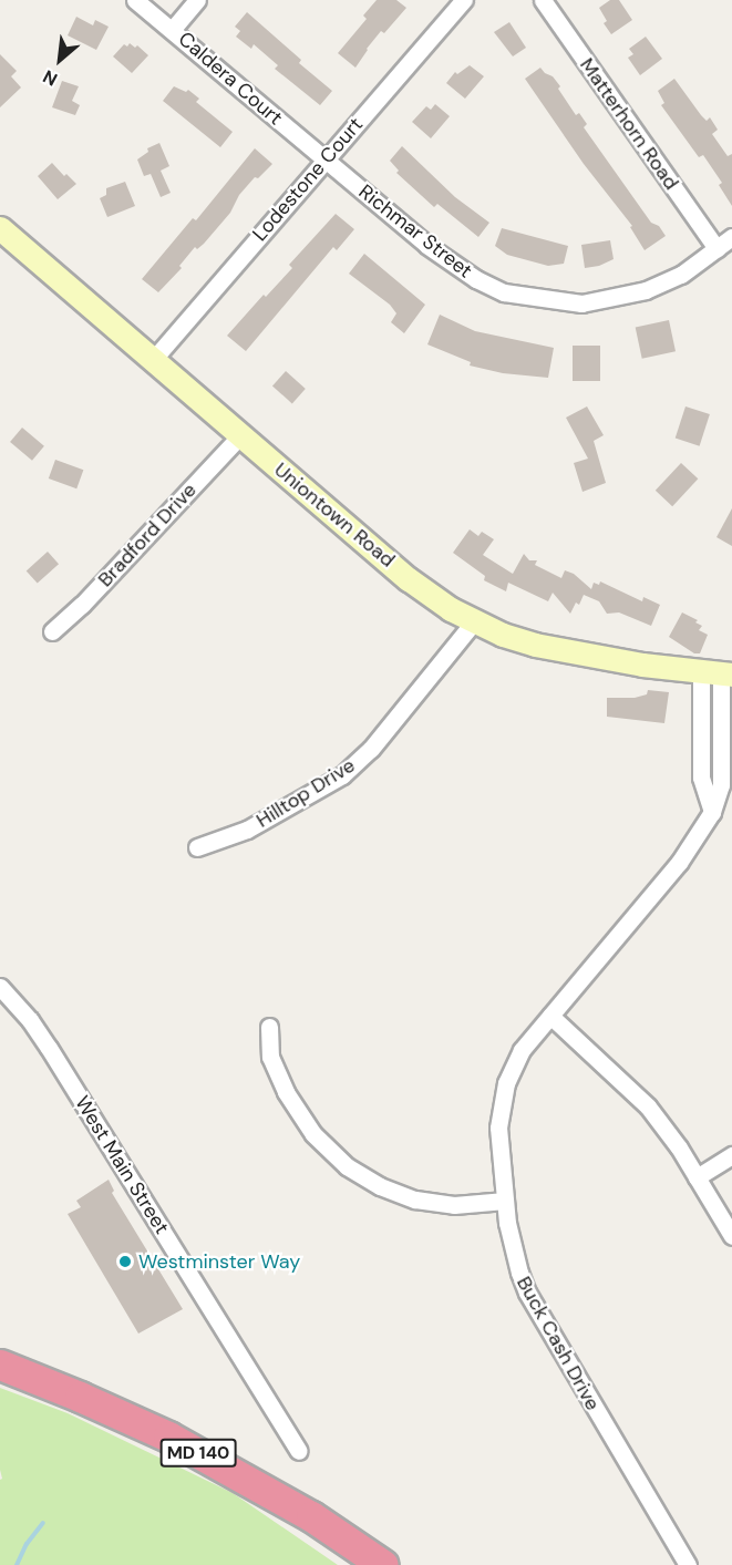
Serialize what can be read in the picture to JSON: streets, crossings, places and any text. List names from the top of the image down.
{
  "streets": {
    "highway": ["MD 140"],
    "main road": ["Uniontown Road"],
    "street": [
      "Caldera Court",
      "Matterhorn Road",
      "Lodestone Court",
      "Richmar Street",
      "Bradford Drive",
      "Hilltop Drive",
      "West Main Street",
      "Buck Cash Drive"
    ]
  },
  "crossings": [
    ["Caldera Court", "Lodestone Court"],
    ["Caldera Court", "Richmar Street"],
    ["Matterhorn Road", "Richmar Street"],
    ["Lodestone Court", "Richmar Street"],
    ["Lodestone Court", "Uniontown Road"],
    ["Uniontown Road", "Bradford Drive"],
    ["Uniontown Road", "Hilltop Drive"],
    ["Uniontown Road", "Buck Cash Drive"]
  ],
  "places": ["Westminster Way"],
  "north": "bottom left"
}
